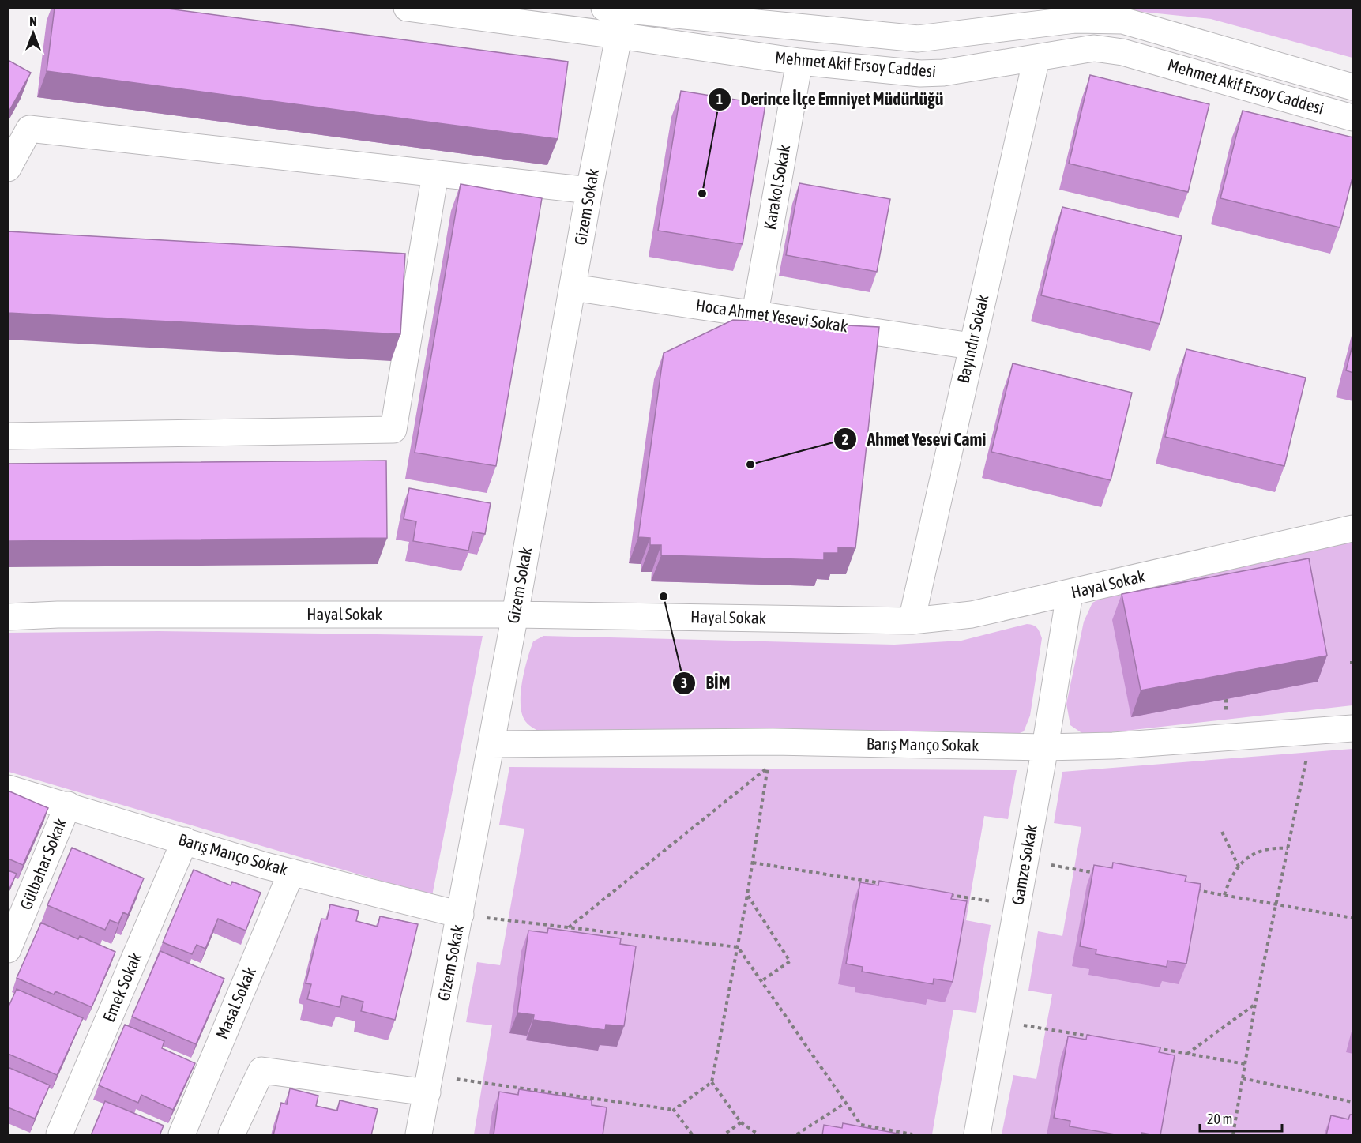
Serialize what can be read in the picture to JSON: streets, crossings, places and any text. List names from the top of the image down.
{
  "streets": {
    "street": [
      "Mehmet Akif Ersoy Caddesi",
      "Karakol Sokak",
      "Gizem Sokak",
      "Hoca Ahmet Yesevi Sokak",
      "Bayındır Sokak",
      "Hayal Sokak",
      "Barış Manço Sokak",
      "Gülbahar Sokak",
      "Gamze Sokak",
      "Emek Sokak",
      "Masal Sokak"
    ]
  },
  "crossings": [
    ["Mehmet Akif Ersoy Caddesi", "Karakol Sokak"],
    ["Mehmet Akif Ersoy Caddesi", "Gizem Sokak"],
    ["Mehmet Akif Ersoy Caddesi", "Bayındır Sokak"],
    ["Karakol Sokak", "Hoca Ahmet Yesevi Sokak"],
    ["Gizem Sokak", "Hoca Ahmet Yesevi Sokak"],
    ["Gizem Sokak", "Hayal Sokak"],
    ["Gizem Sokak", "Barış Manço Sokak"],
    ["Hoca Ahmet Yesevi Sokak", "Bayındır Sokak"],
    ["Bayındır Sokak", "Hayal Sokak"],
    ["Hayal Sokak", "Gamze Sokak"],
    ["Barış Manço Sokak", "Gülbahar Sokak"],
    ["Barış Manço Sokak", "Gamze Sokak"],
    ["Barış Manço Sokak", "Emek Sokak"],
    ["Barış Manço Sokak", "Masal Sokak"]
  ],
  "places": ["Derince İlçe Emniyet Müdürlüğü", "Ahmet Yesevi Cami", "BİM"],
  "scale_bar": "20 m",
  "north": "top"
}
